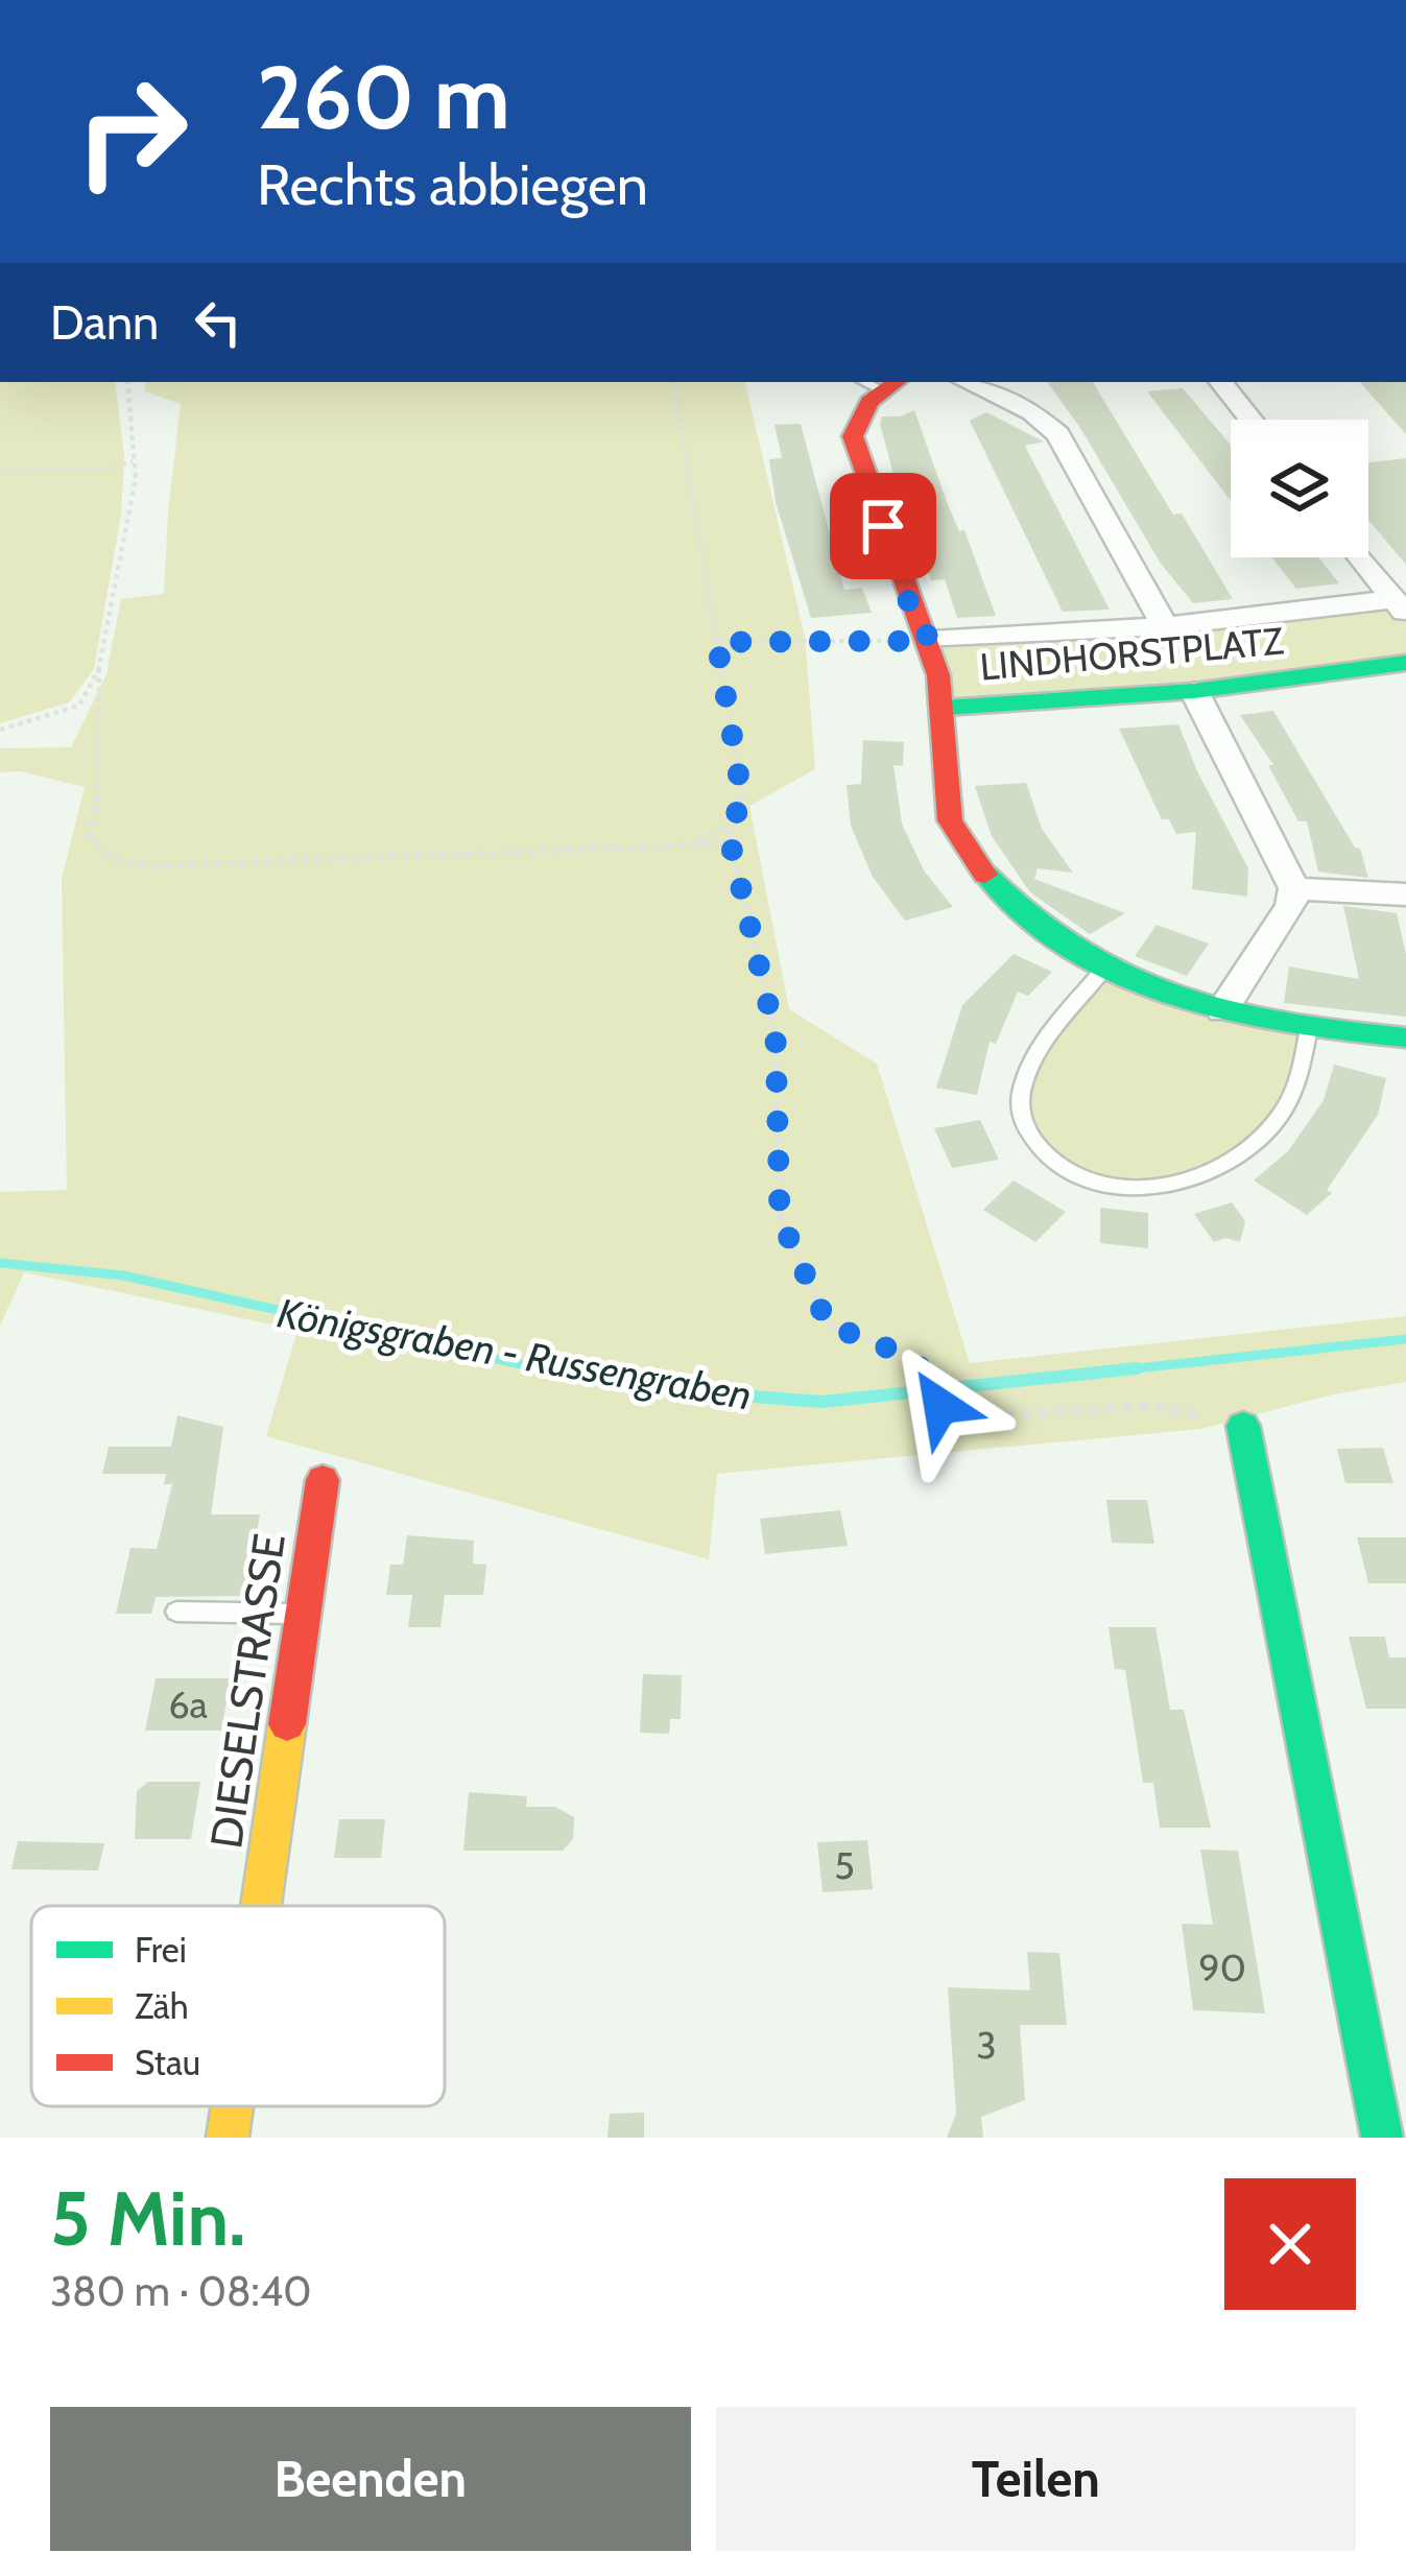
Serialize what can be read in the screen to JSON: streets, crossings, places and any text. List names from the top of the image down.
{
  "streets": {
    "street": ["LINDHORSTPLATZ", "DIESELSTRASSE"]
  },
  "water": ["Königsgraben - Russengraben"],
  "house_numbers": [
    "6a",
    "5",
    "90",
    "3"
  ],
  "legend": ["Frei", "Zäh", "Stau"],
  "page": {
    "turn": ["260 m", "Rechts abbiegen"],
    "then": "Dann",
    "heading": ["5 Min.", "380 m · 08:40"],
    "buttons": ["Beenden", "Teilen"]
  }
}
